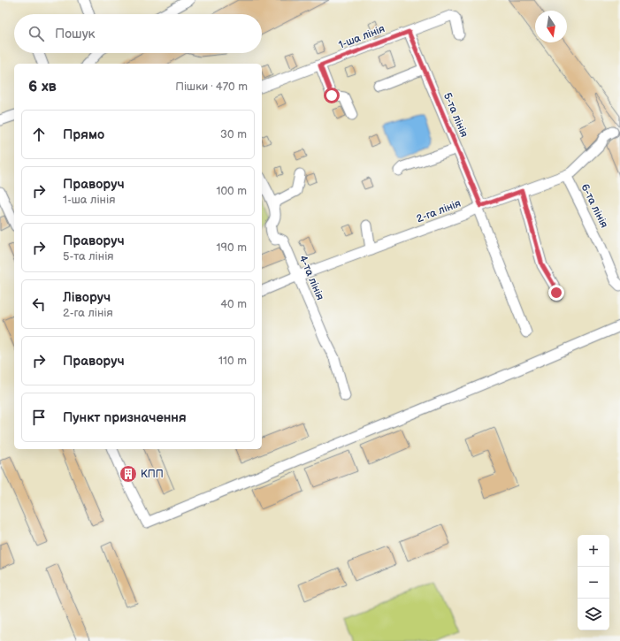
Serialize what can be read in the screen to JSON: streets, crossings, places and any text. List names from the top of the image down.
{
  "streets": {
    "street": [
      "1-ша лінія",
      "5-та лінія",
      "6-та лінія",
      "2-га лінія",
      "4-та лінія"
    ]
  },
  "crossings": [
    ["1-ша лінія", "5-та лінія"],
    ["5-та лінія", "2-га лінія"],
    ["6-та лінія", "2-га лінія"],
    ["2-га лінія", "4-та лінія"]
  ],
  "places": {
    "building": ["КПП"]
  },
  "north": "bottom",
  "page": {
    "search": "Пошук",
    "heading": ["6 хв", "Пішки · 470 m"],
    "list": [
      ["Прямо", "30 m"],
      ["Праворуч", "1-ша лінія", "100 m"],
      ["Праворуч", "5-та лінія", "190 m"],
      ["Ліворуч", "2-га лінія", "40 m"],
      ["Праворуч", "110 m"],
      "Пункт призначення"
    ],
    "map_buttons": ["+", "−"]
  }
}
